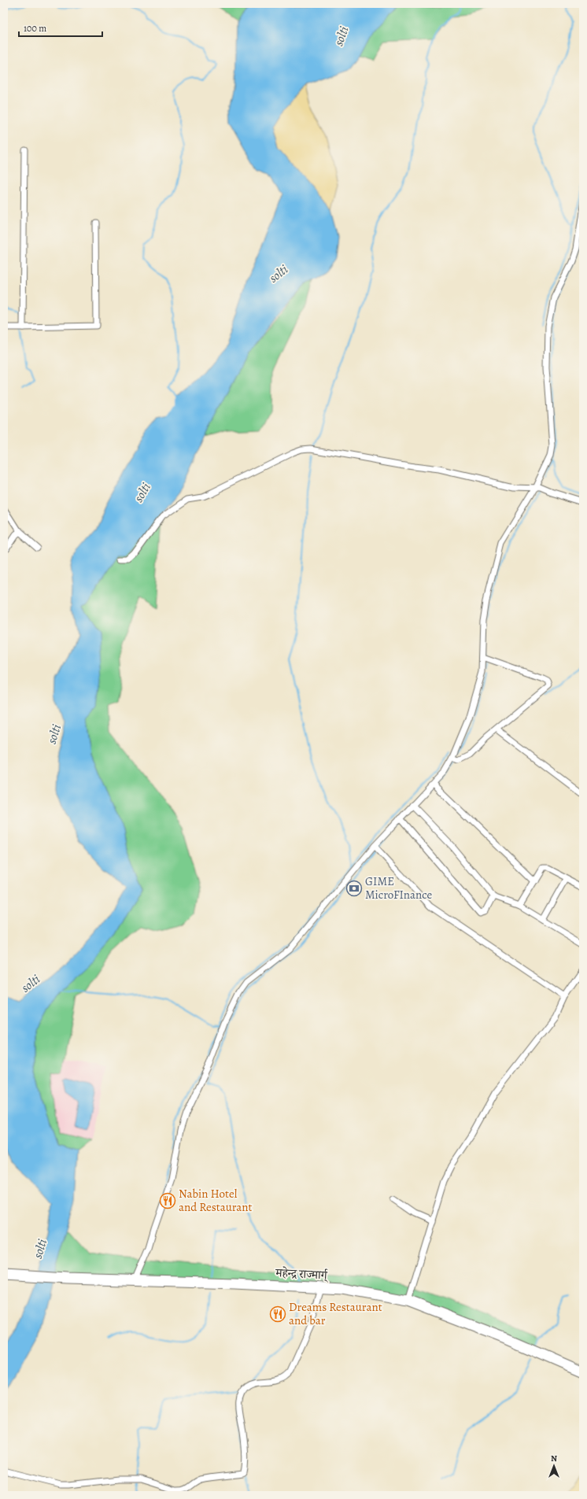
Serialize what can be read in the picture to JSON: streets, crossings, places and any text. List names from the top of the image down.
{
  "streets": {
    "highway": ["महेन्द्र राज्मार्ग्"]
  },
  "water": ["solti"],
  "places": {
    "bank": ["GIME MicroFInance"],
    "restaurant": ["Nabin Hotel and Restaurant", "Dreams Restaurant and bar"]
  },
  "scale_bar": "100 m",
  "north": "top"
}
